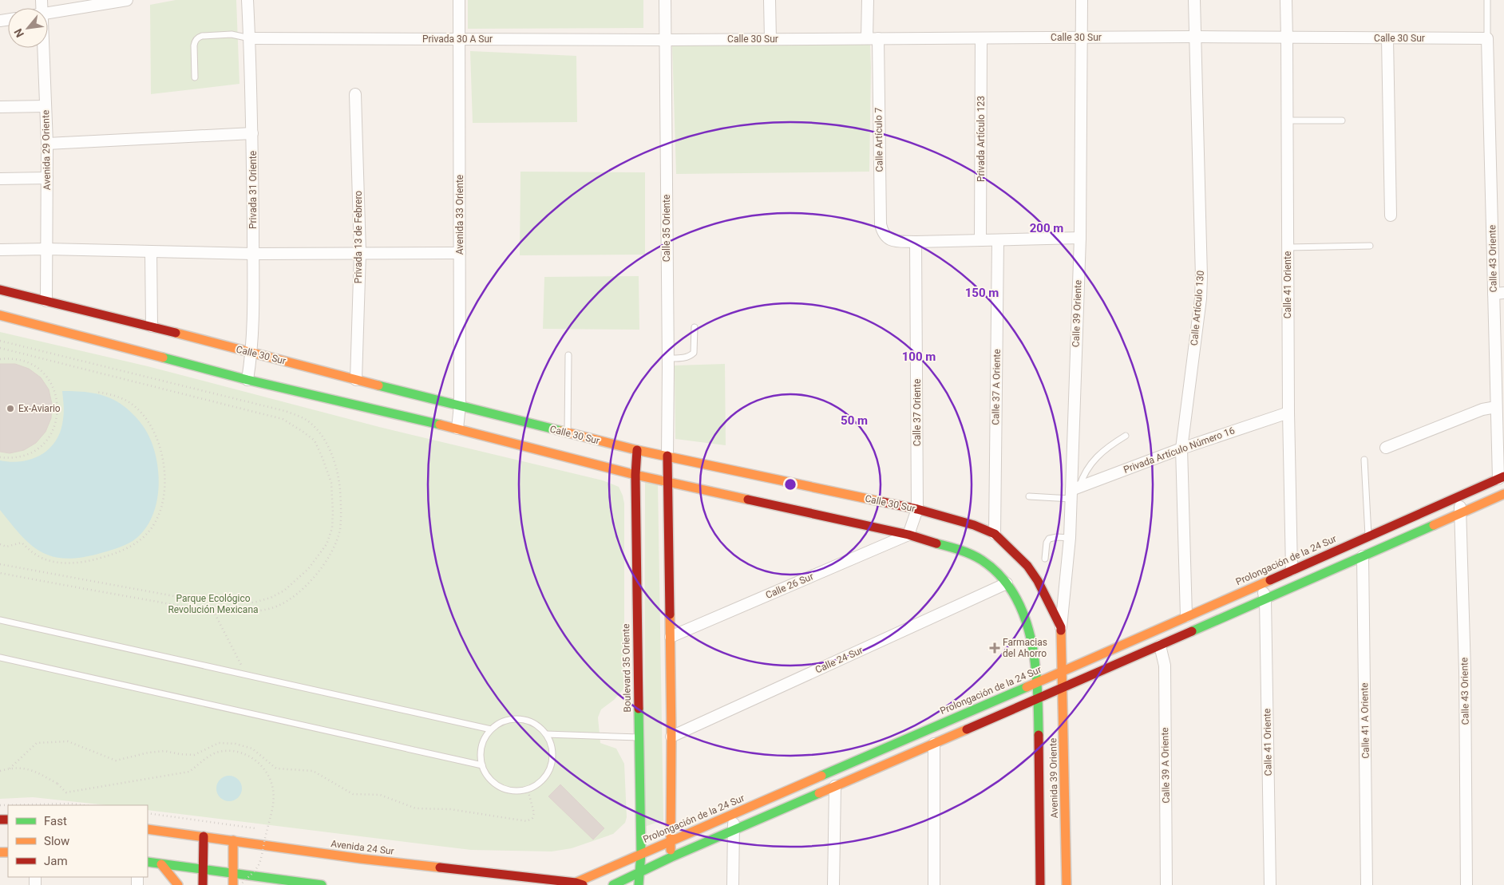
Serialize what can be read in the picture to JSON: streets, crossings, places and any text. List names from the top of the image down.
{
  "streets": {
    "main road": [
      "Calle 30 Sur",
      "Prolongación de la 24 Sur",
      "Boulevard 35 Oriente",
      "Avenida 39 Oriente",
      "Avenida 24 Sur"
    ],
    "street": [
      "Privada 30 A Sur",
      "Privada Artículo 123",
      "Calle Artículo 7",
      "Avenida 29 Oriente",
      "Privada 31 Oriente",
      "Avenida 33 Oriente",
      "Calle 35 Oriente",
      "Privada 13 de Febrero",
      "Calle 43 Oriente",
      "Calle 41 Oriente",
      "Calle Artículo 130",
      "Calle 39 Oriente",
      "Calle 37 A Oriente",
      "Calle 37 Oriente",
      "Privada Artículo Número 16",
      "Calle 26 Sur",
      "Calle 24 Sur",
      "Calle 41 A Oriente",
      "Calle 39 A Oriente"
    ]
  },
  "crossings": [
    ["Calle 30 Sur", "Privada 30 A Sur"],
    ["Calle 30 Sur", "Privada Artículo 123"],
    ["Calle 30 Sur", "Calle Artículo 7"],
    ["Calle 30 Sur", "Avenida 29 Oriente"],
    ["Calle 30 Sur", "Privada 31 Oriente"],
    ["Calle 30 Sur", "Avenida 33 Oriente"],
    ["Calle 30 Sur", "Calle 35 Oriente"],
    ["Calle 30 Sur", "Privada 13 de Febrero"],
    ["Calle 30 Sur", "Calle 43 Oriente"],
    ["Calle 30 Sur", "Calle 41 Oriente"],
    ["Calle 30 Sur", "Calle Artículo 130"],
    ["Calle 30 Sur", "Calle 39 Oriente"],
    ["Calle 30 Sur", "Calle 37 A Oriente"],
    ["Calle 30 Sur", "Calle 37 Oriente"],
    ["Calle 30 Sur", "Prolongación de la 24 Sur"],
    ["Calle 30 Sur", "Boulevard 35 Oriente"],
    ["Calle 30 Sur", "Avenida 39 Oriente"],
    ["Privada 30 A Sur", "Privada 31 Oriente"],
    ["Privada 30 A Sur", "Avenida 33 Oriente"],
    ["Privada 30 A Sur", "Calle 35 Oriente"],
    ["Calle Artículo 7", "Calle 37 Oriente"],
    ["Calle 43 Oriente", "Prolongación de la 24 Sur"],
    ["Calle 41 Oriente", "Privada Artículo Número 16"],
    ["Calle 41 Oriente", "Prolongación de la 24 Sur"],
    ["Calle Artículo 130", "Privada Artículo Número 16"],
    ["Calle Artículo 130", "Prolongación de la 24 Sur"],
    ["Calle 39 Oriente", "Privada Artículo Número 16"],
    ["Calle 37 Oriente", "Calle 26 Sur"],
    ["Prolongación de la 24 Sur", "Boulevard 35 Oriente"],
    ["Prolongación de la 24 Sur", "Avenida 39 Oriente"],
    ["Prolongación de la 24 Sur", "Avenida 24 Sur"]
  ],
  "parks": ["Parque Ecológico Revolución Mexicana"],
  "places": {
    "other": ["Ex-Aviario"],
    "health": ["Farmacias del Ahorro"]
  },
  "legend": ["Fast", "Slow", "Jam"],
  "north": "bottom left",
  "rings": [
    "200 m",
    "150 m",
    "100 m",
    "50 m"
  ]
}
